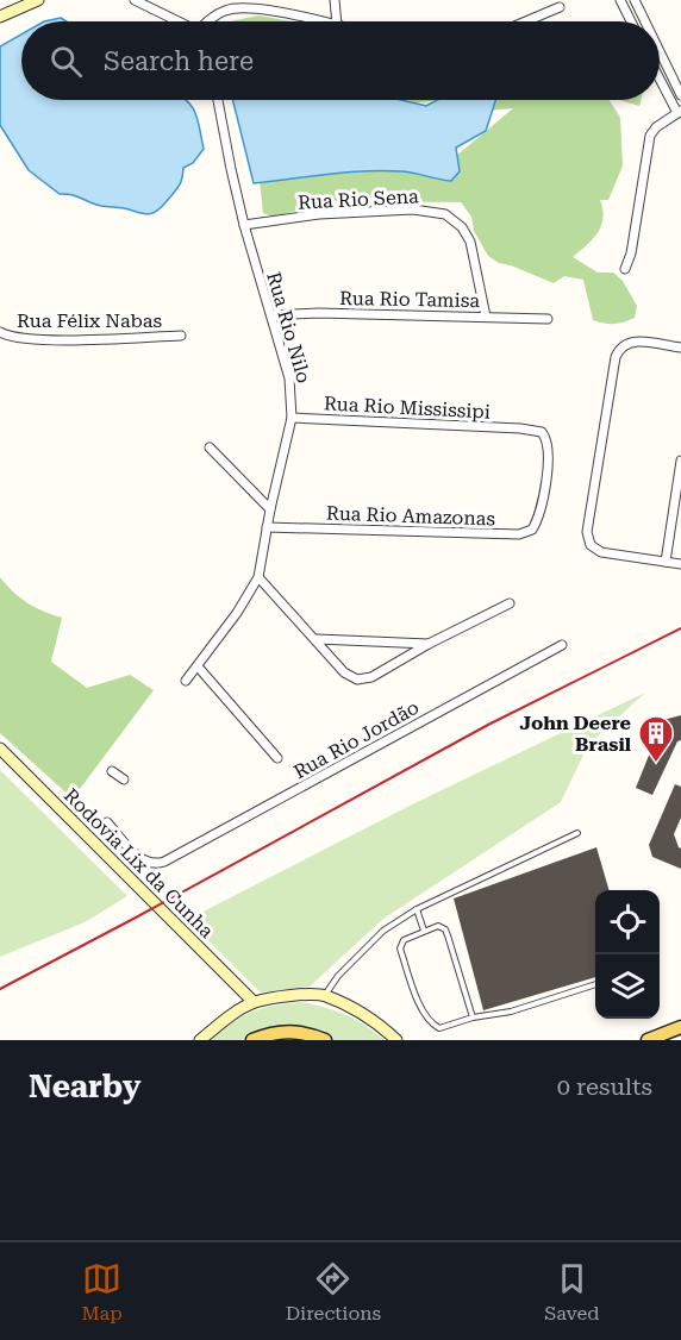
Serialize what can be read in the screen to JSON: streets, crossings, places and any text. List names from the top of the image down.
{
  "streets": {
    "main road": ["Rodovia Lix da Cunha"],
    "street": [
      "Rua Rio Sena",
      "Rua Rio Tamisa",
      "Rua Félix Nabas",
      "Rua Rio Nilo",
      "Rua Rio Mississipi",
      "Rua Rio Amazonas",
      "Rua Rio Jordão"
    ]
  },
  "crossings": [
    ["Rua Rio Sena", "Rua Rio Tamisa"],
    ["Rua Rio Sena", "Rua Rio Nilo"],
    ["Rua Rio Tamisa", "Rua Rio Nilo"],
    ["Rua Rio Nilo", "Rua Rio Mississipi"],
    ["Rua Rio Nilo", "Rua Rio Amazonas"],
    ["Rua Rio Mississipi", "Rua Rio Amazonas"]
  ],
  "places": {
    "building": ["John Deere Brasil"]
  },
  "page": {
    "search": "Search here",
    "heading": ["Nearby", "0 results"],
    "nav": ["Map", "Directions", "Saved"]
  }
}
